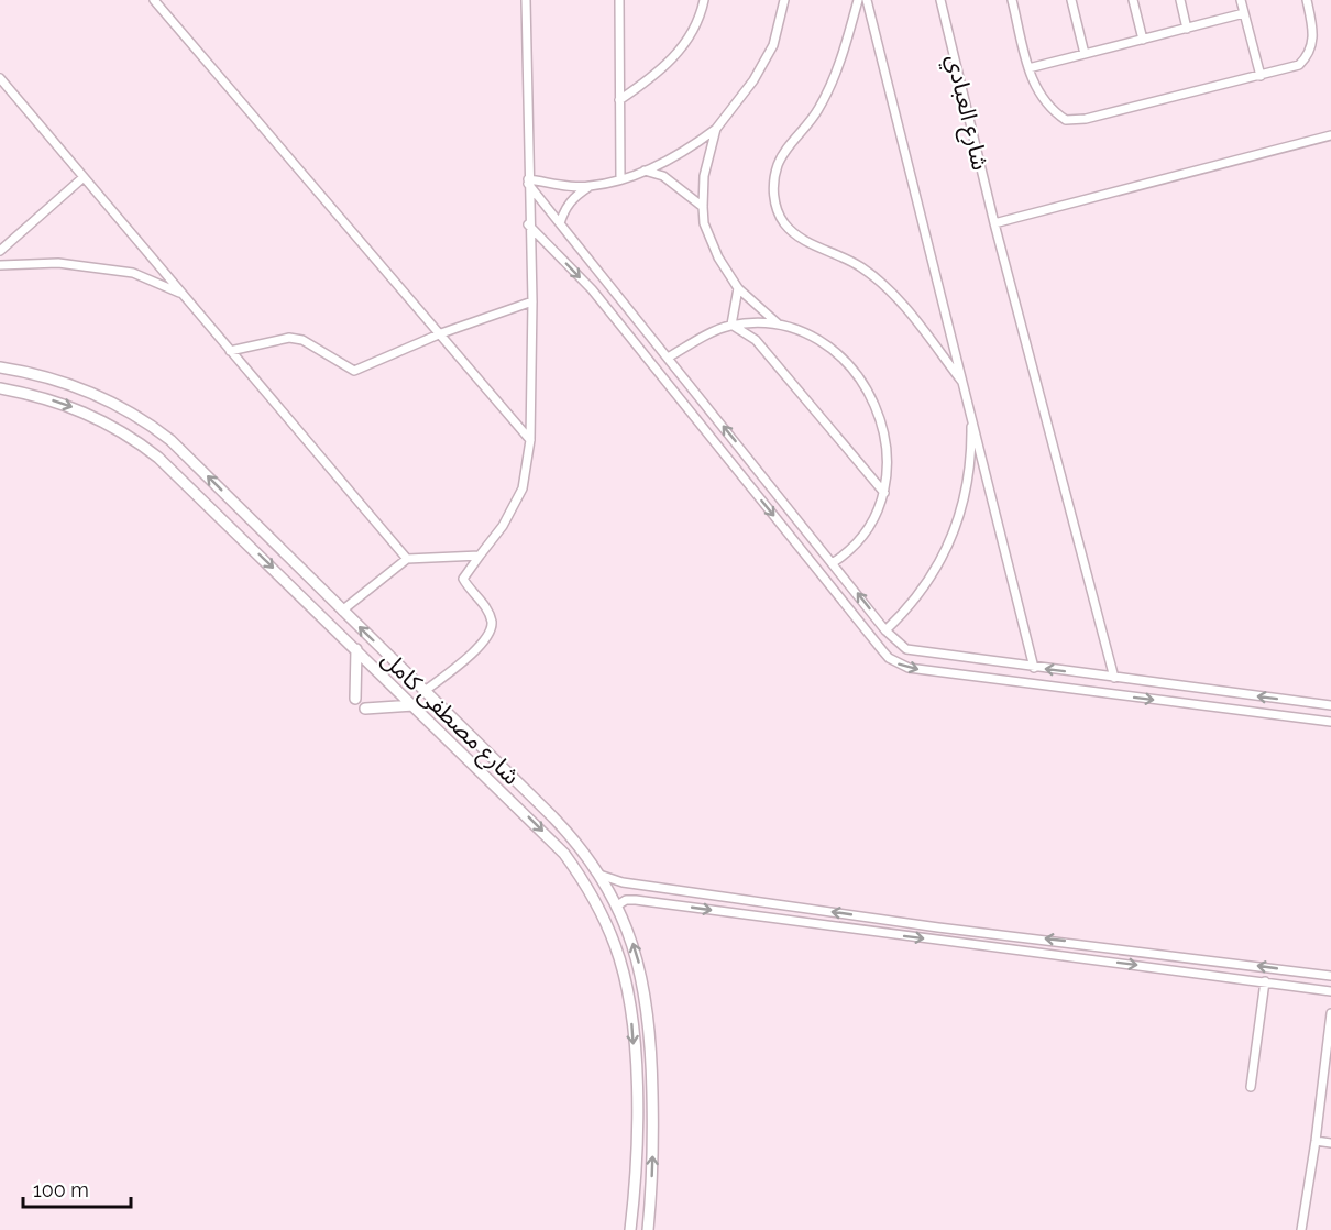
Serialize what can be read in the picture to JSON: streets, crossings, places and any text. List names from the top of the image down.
{
  "streets": {
    "street": ["شارع العبادي", "شارع مصطفى كامل"]
  },
  "scale_bar": "100 m"
}
